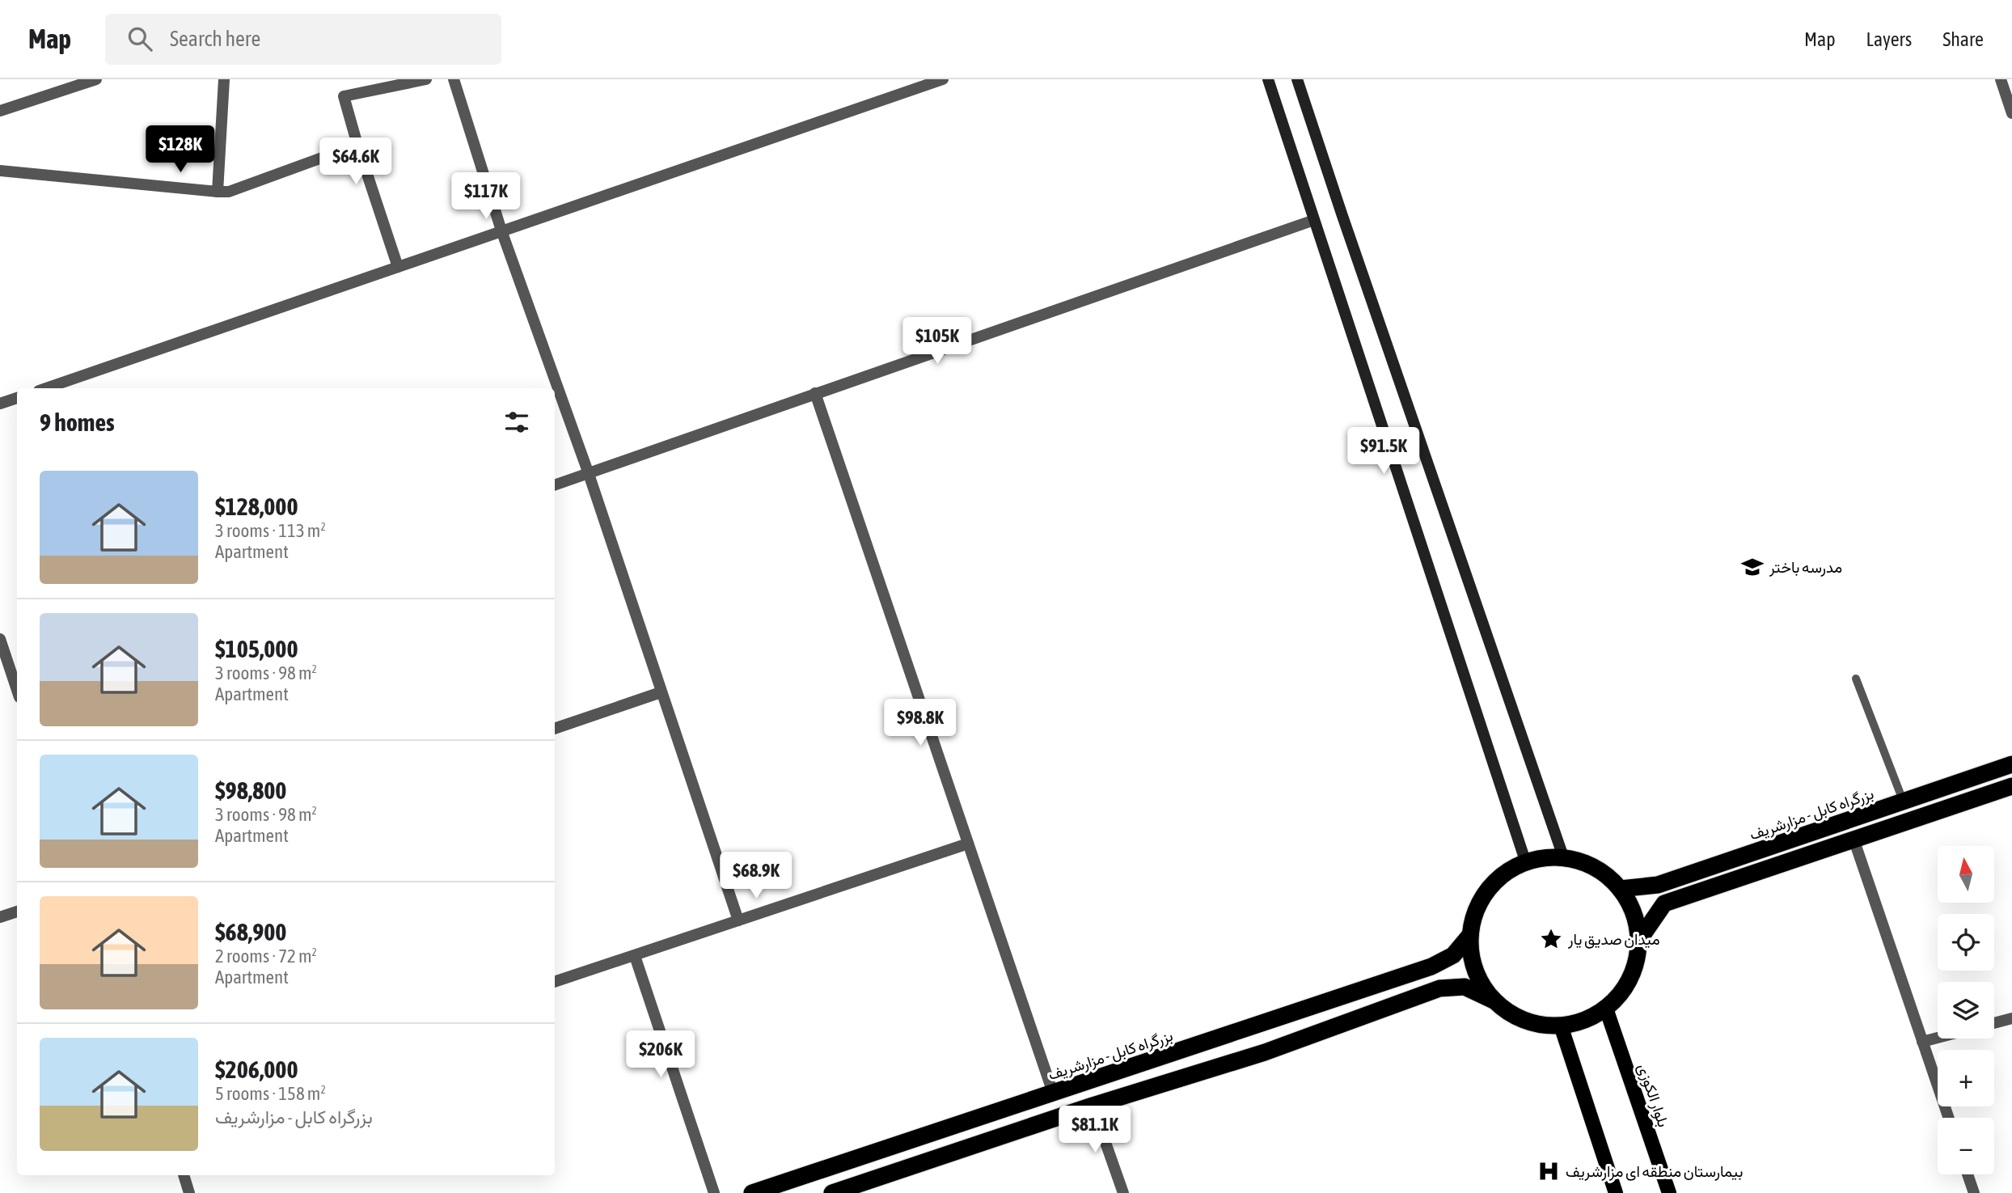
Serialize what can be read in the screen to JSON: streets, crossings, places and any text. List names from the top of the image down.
{
  "streets": {
    "highway": ["بزرگراه کابل - مزارشریف"],
    "main road": ["بلوار الکوزی"]
  },
  "crossings": [
    ["بزرگراه کابل - مزارشریف", "بلوار الکوزی"]
  ],
  "places": {
    "school or university": ["مدرسه باختر"],
    "place": ["میدان صدیق یار"],
    "hospital": ["بیمارستان منطقه ای مزارشریف"]
  },
  "north": "top",
  "page": {
    "header": "Map",
    "search": "Search here",
    "nav": ["Map", "Layers", "Share"],
    "price": [
      "$128K",
      "$64.6K",
      "$117K",
      "$105K",
      "$91.5K",
      "$98.8K",
      "$68.9K",
      "$206K",
      "$81.1K"
    ],
    "heading": "9 homes",
    "list": [
      {
        "name": "$128,000",
        "note": "3 rooms · 113 m² · Apartment"
      },
      {
        "name": "$105,000",
        "note": "3 rooms · 98 m² · Apartment"
      },
      {
        "name": "$98,800",
        "note": "3 rooms · 98 m² · Apartment"
      },
      {
        "name": "$68,900",
        "note": "2 rooms · 72 m² · Apartment"
      },
      {
        "name": "$206,000",
        "note": "5 rooms · 158 m² · بزرگراه کابل - مزارشریف"
      }
    ],
    "map_buttons": ["+", "−"]
  }
}
